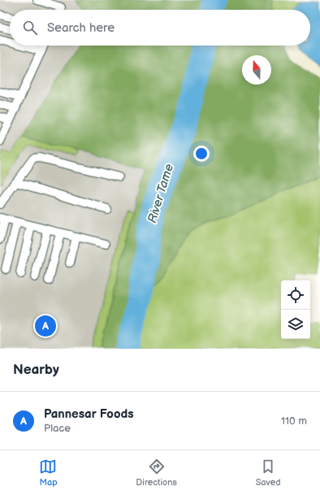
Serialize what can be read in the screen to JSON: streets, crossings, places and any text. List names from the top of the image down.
{
  "water": ["River Tame"],
  "north": "top",
  "page": {
    "search": "Search here",
    "pins": "A",
    "heading": "Nearby",
    "list": [
      {
        "mark": "A",
        "name": "Pannesar Foods",
        "note": "Place",
        "value": "110 m"
      }
    ],
    "nav": ["Map", "Directions", "Saved"]
  }
}
